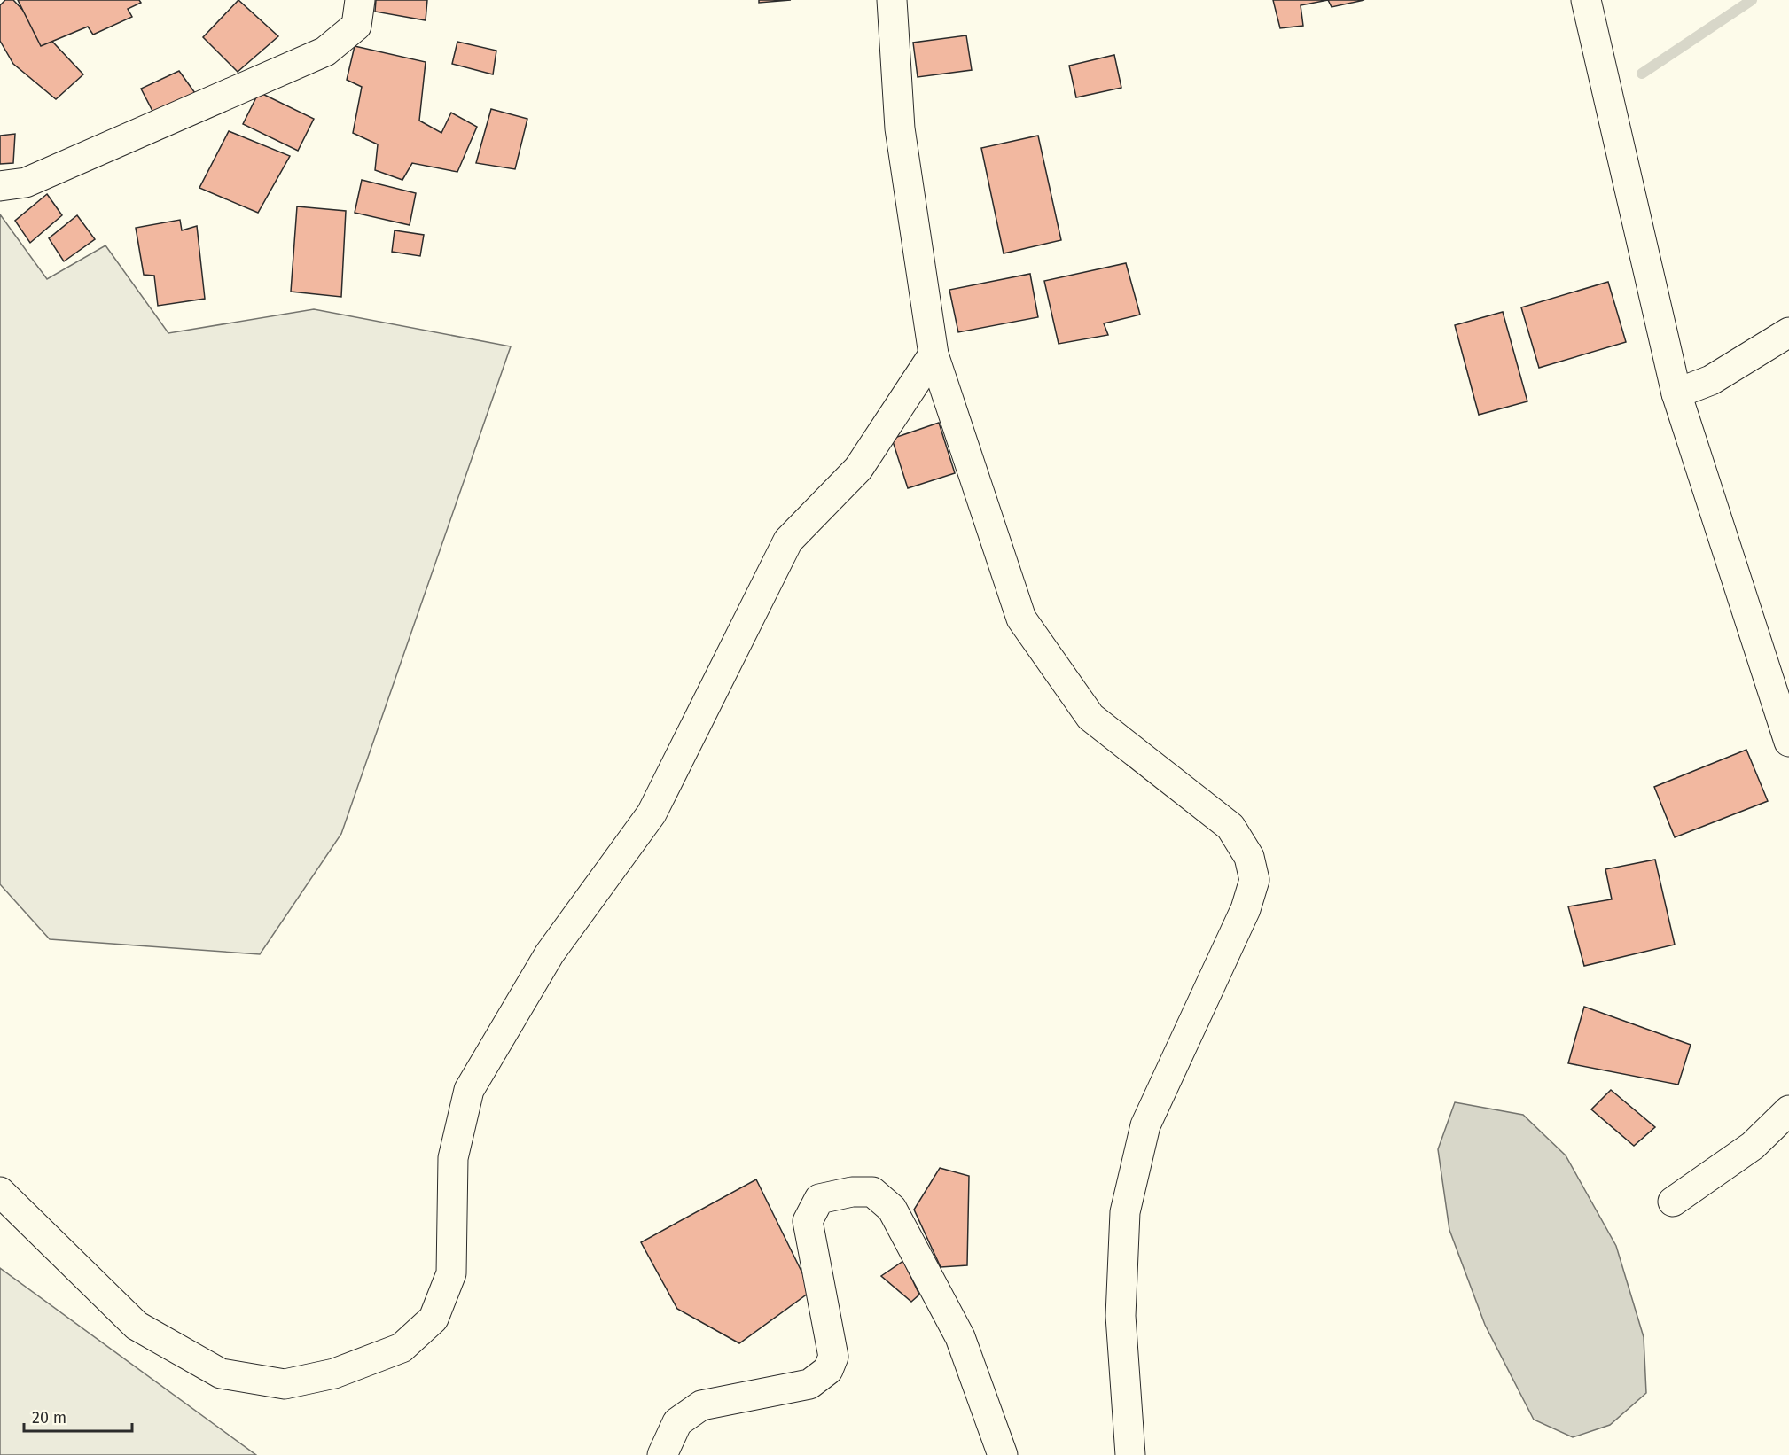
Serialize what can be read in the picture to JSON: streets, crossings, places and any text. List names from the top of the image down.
{
  "scale_bar": "20 m"
}
